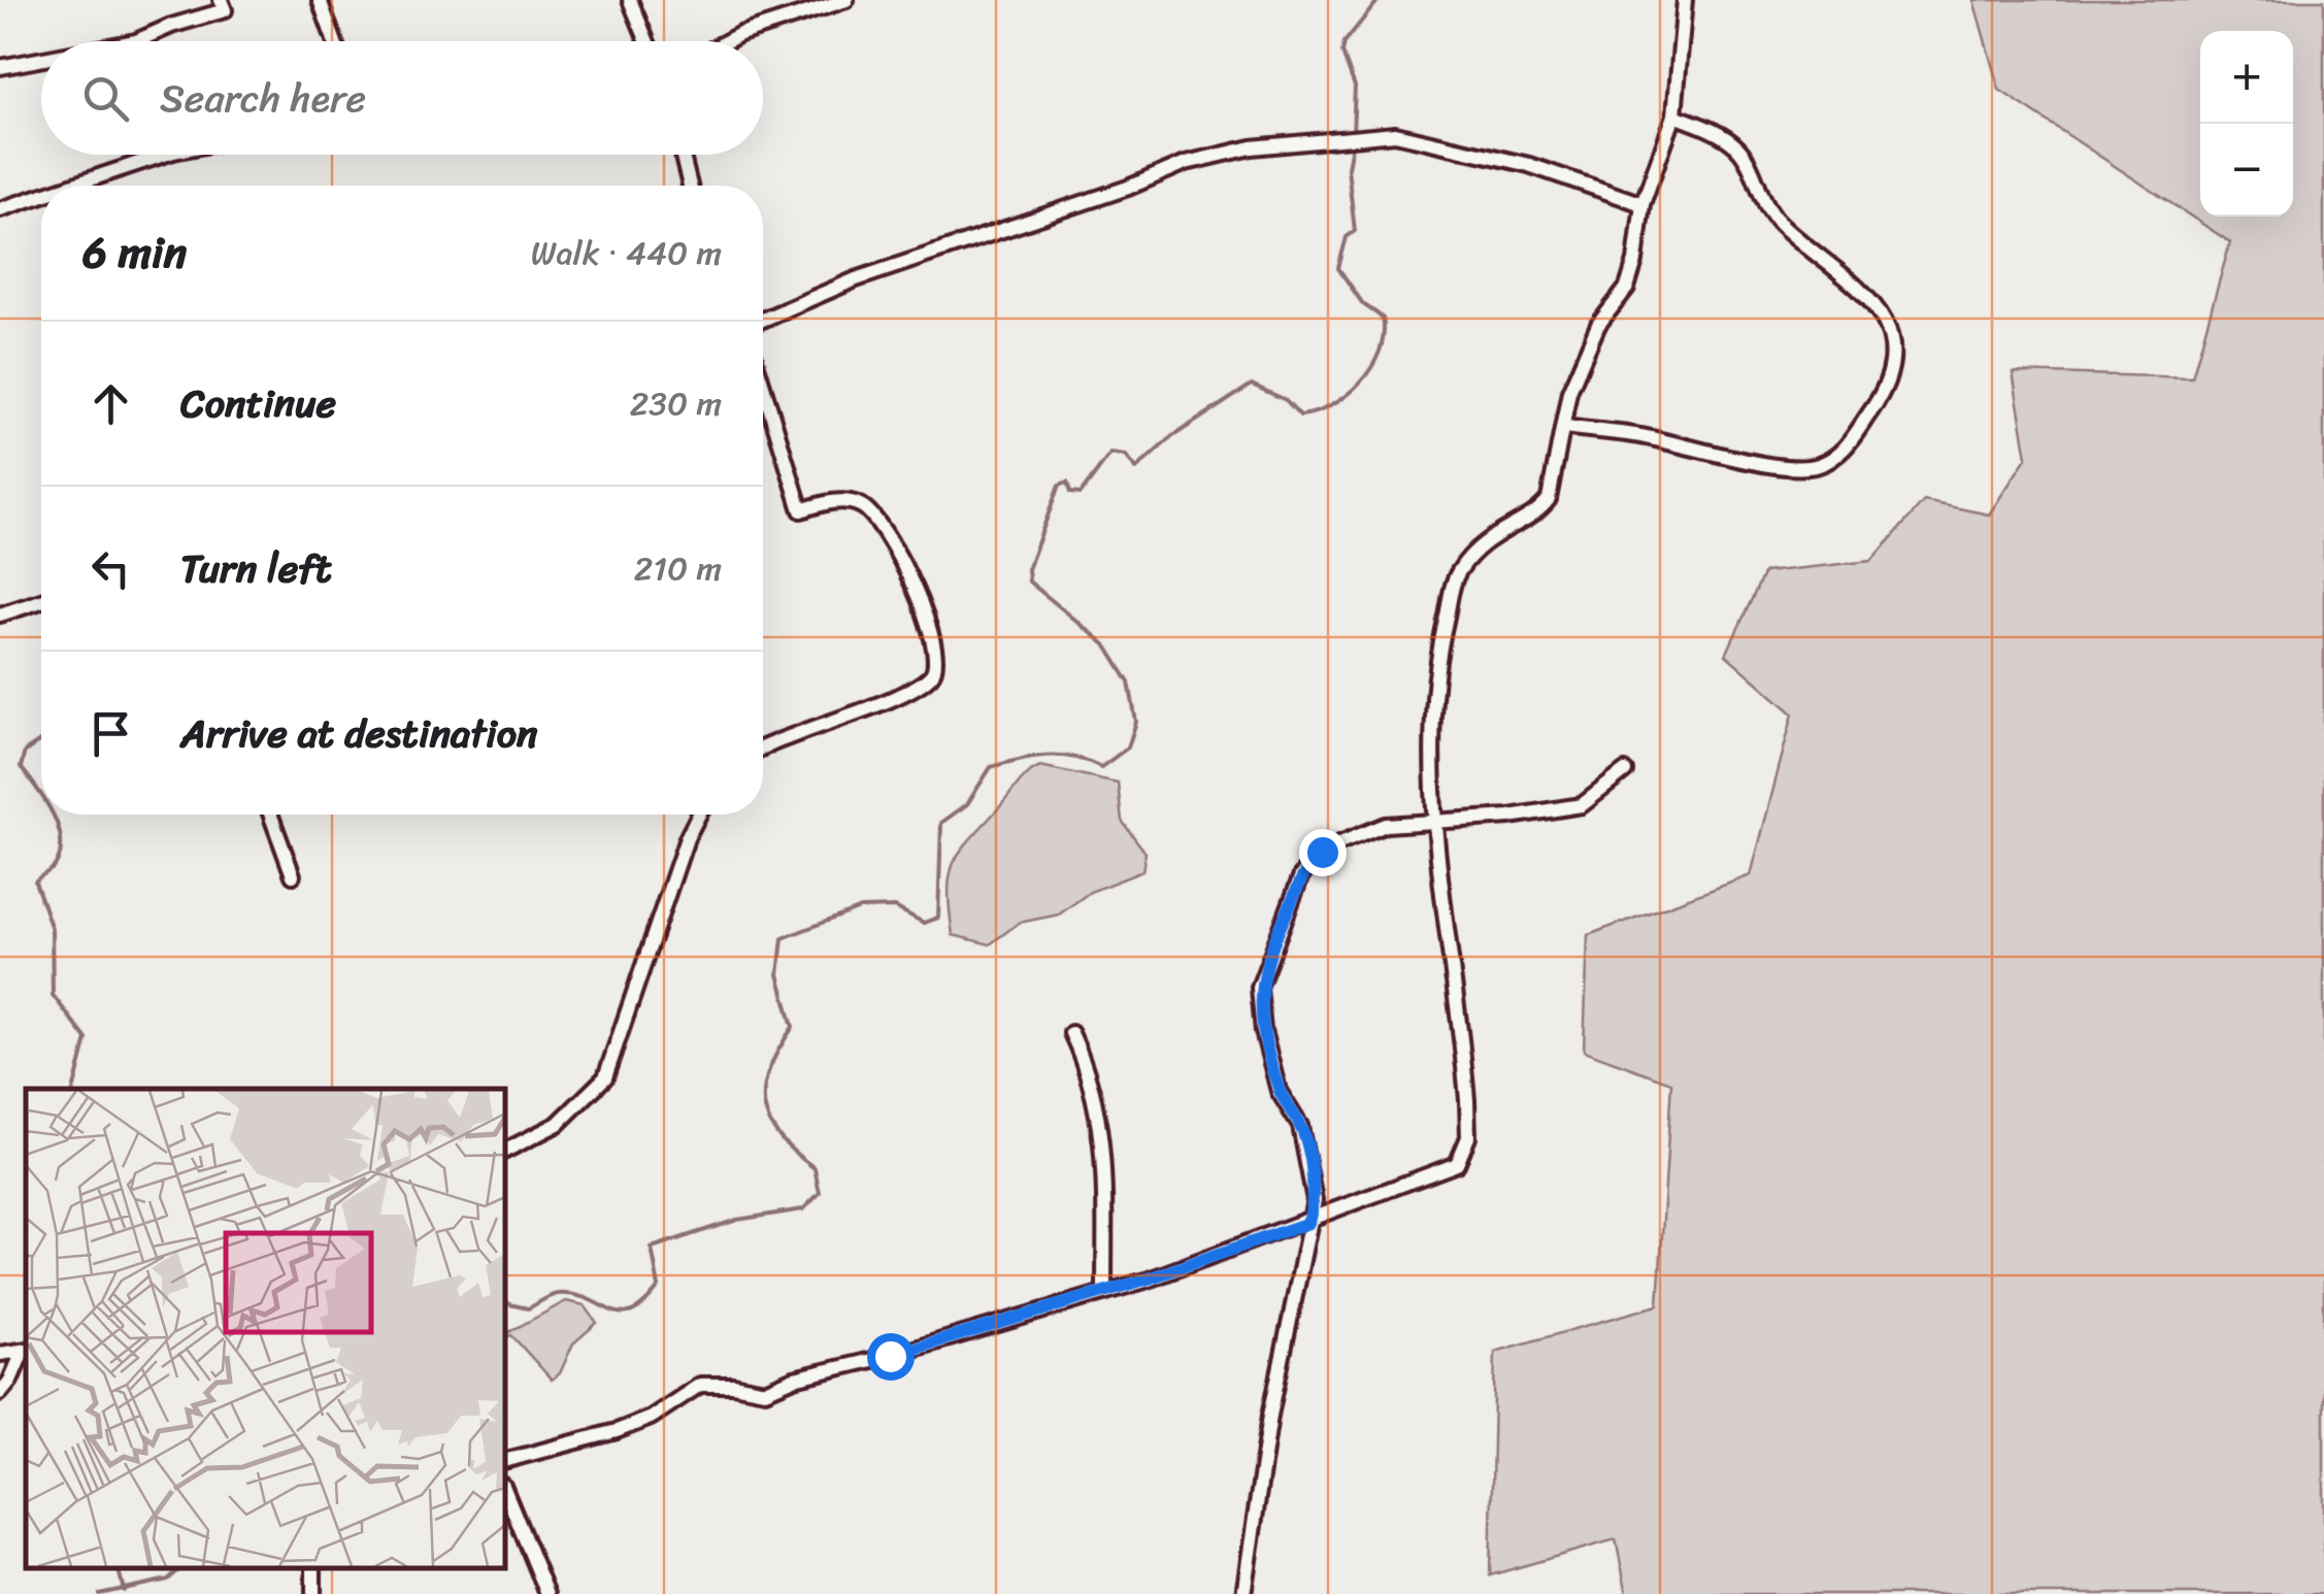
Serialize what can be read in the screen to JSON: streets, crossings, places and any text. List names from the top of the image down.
{
  "page": {
    "map_buttons": ["+", "−"],
    "search": "Search here",
    "heading": ["6 min", "Walk · 440 m"],
    "list": [
      ["Continue", "230 m"],
      ["Turn left", "210 m"],
      "Arrive at destination"
    ]
  }
}
